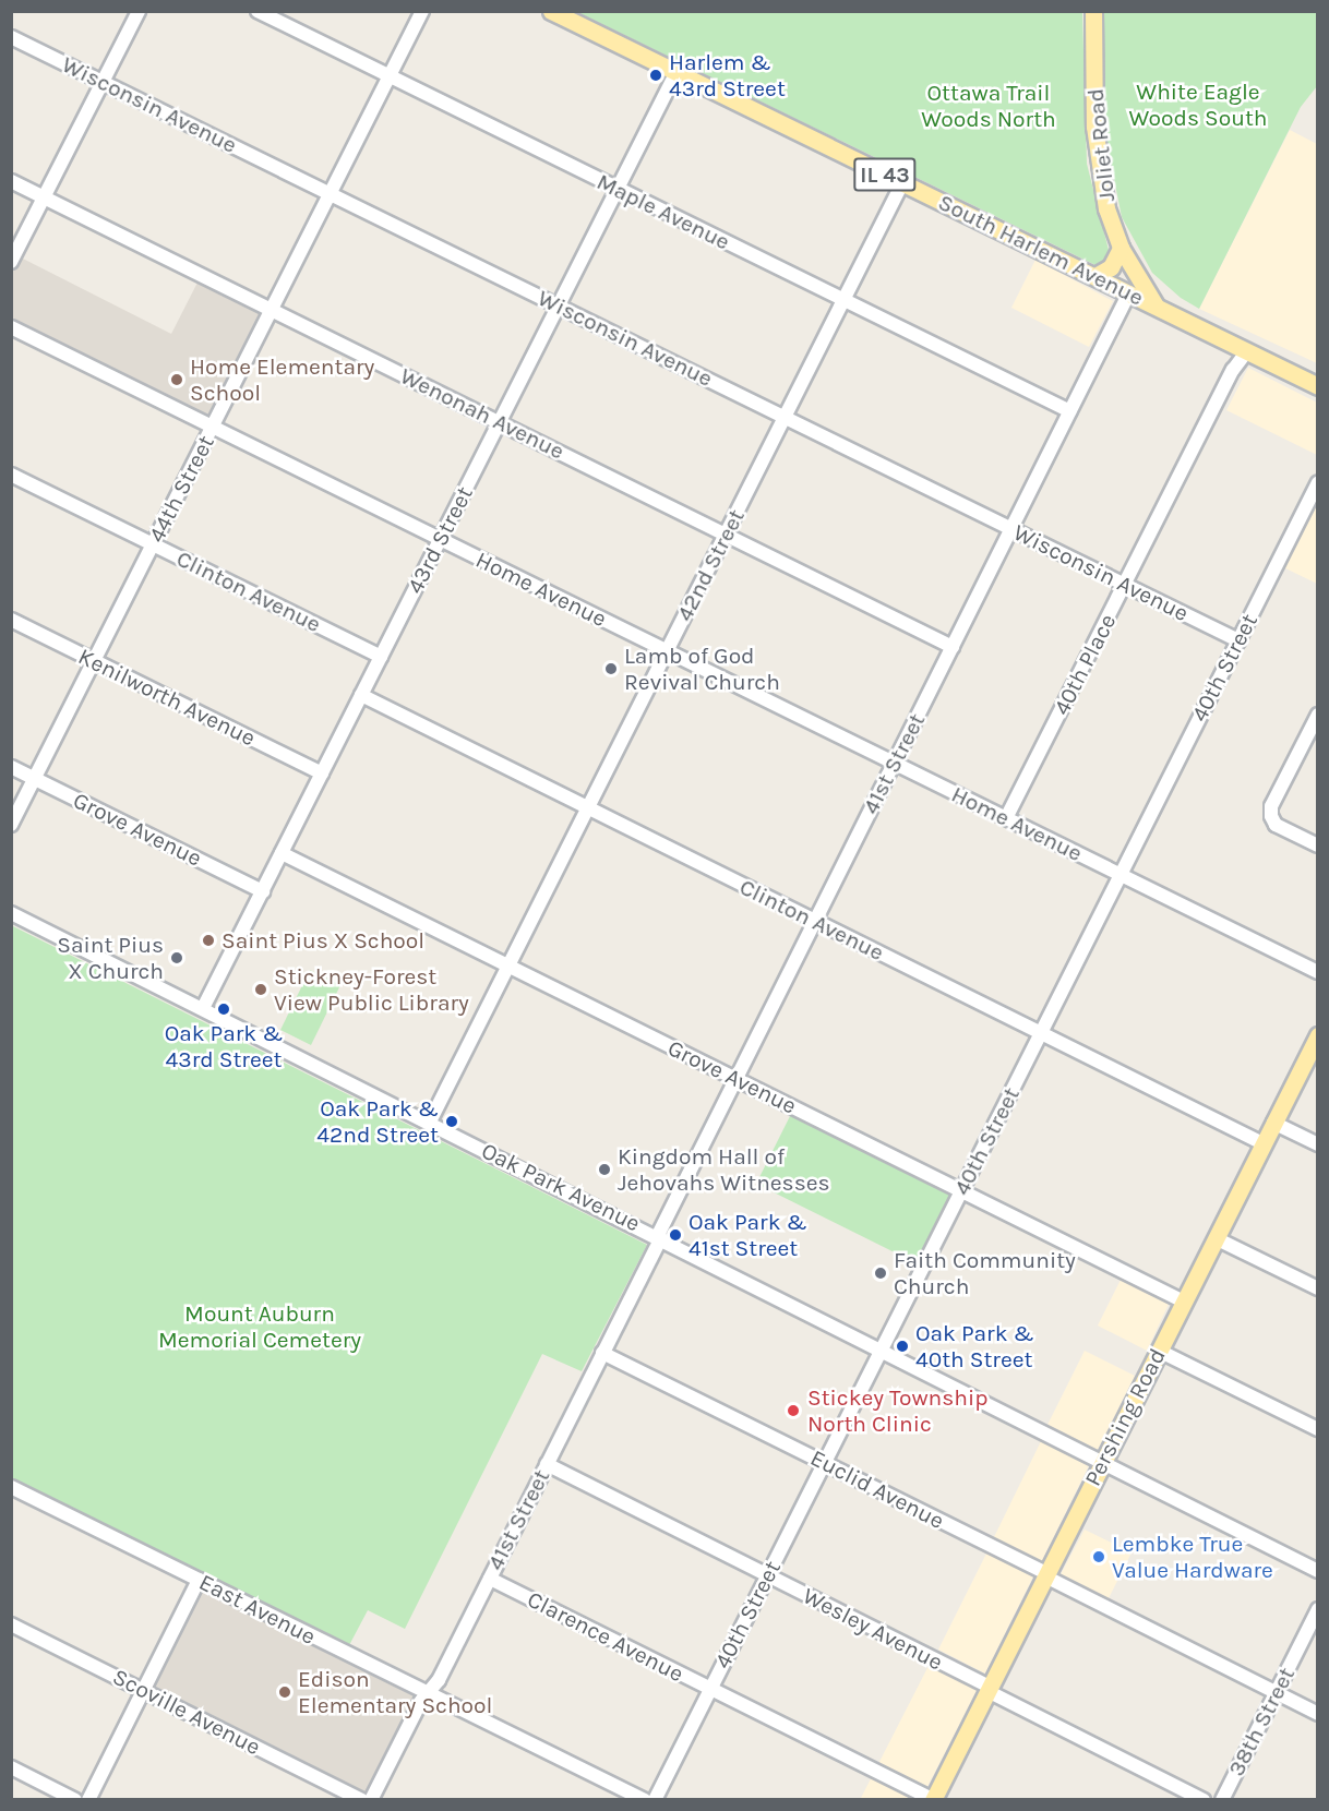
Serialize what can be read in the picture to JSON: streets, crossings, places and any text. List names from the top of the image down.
{
  "streets": {
    "main road": [
      "Joliet Road",
      "IL 43",
      "South Harlem Avenue",
      "Pershing Road"
    ],
    "street": [
      "Wisconsin Avenue",
      "Maple Avenue",
      "Wenonah Avenue",
      "44th Street",
      "43rd Street",
      "42nd Street",
      "Home Avenue",
      "Clinton Avenue",
      "40th Place",
      "40th Street",
      "Kenilworth Avenue",
      "41st Street",
      "Grove Avenue",
      "Oak Park Avenue",
      "Euclid Avenue",
      "East Avenue",
      "Wesley Avenue",
      "Clarence Avenue",
      "Scoville Avenue",
      "38th Street"
    ]
  },
  "crossings": [
    ["Wisconsin Avenue", "44th Street"],
    ["Wisconsin Avenue", "43rd Street"],
    ["Wisconsin Avenue", "42nd Street"],
    ["Wisconsin Avenue", "40th Place"],
    ["Wisconsin Avenue", "40th Street"],
    ["Wisconsin Avenue", "41st Street"],
    ["Joliet Road", "South Harlem Avenue"],
    ["Maple Avenue", "44th Street"],
    ["Maple Avenue", "43rd Street"],
    ["Maple Avenue", "42nd Street"],
    ["Maple Avenue", "41st Street"],
    ["South Harlem Avenue", "43rd Street"],
    ["South Harlem Avenue", "42nd Street"],
    ["South Harlem Avenue", "40th Place"],
    ["South Harlem Avenue", "41st Street"],
    ["Wenonah Avenue", "44th Street"],
    ["Wenonah Avenue", "43rd Street"],
    ["Wenonah Avenue", "42nd Street"],
    ["Wenonah Avenue", "41st Street"],
    ["44th Street", "Home Avenue"],
    ["44th Street", "Clinton Avenue"],
    ["44th Street", "Kenilworth Avenue"],
    ["44th Street", "Grove Avenue"],
    ["43rd Street", "Home Avenue"],
    ["43rd Street", "Clinton Avenue"],
    ["43rd Street", "Kenilworth Avenue"],
    ["43rd Street", "Grove Avenue"],
    ["43rd Street", "Oak Park Avenue"],
    ["42nd Street", "Home Avenue"],
    ["42nd Street", "Clinton Avenue"],
    ["42nd Street", "Grove Avenue"],
    ["42nd Street", "Oak Park Avenue"],
    ["Home Avenue", "40th Place"],
    ["Home Avenue", "40th Street"],
    ["Home Avenue", "41st Street"],
    ["Clinton Avenue", "40th Street"],
    ["Clinton Avenue", "41st Street"],
    ["Clinton Avenue", "Pershing Road"],
    ["40th Street", "Grove Avenue"],
    ["40th Street", "Oak Park Avenue"],
    ["40th Street", "Euclid Avenue"],
    ["40th Street", "Wesley Avenue"],
    ["40th Street", "Clarence Avenue"],
    ["41st Street", "Grove Avenue"],
    ["41st Street", "Oak Park Avenue"],
    ["41st Street", "Euclid Avenue"],
    ["41st Street", "East Avenue"],
    ["41st Street", "Wesley Avenue"],
    ["41st Street", "Clarence Avenue"],
    ["Grove Avenue", "Pershing Road"],
    ["Oak Park Avenue", "Pershing Road"],
    ["Pershing Road", "Euclid Avenue"],
    ["Pershing Road", "Wesley Avenue"],
    ["Pershing Road", "Clarence Avenue"],
    ["Euclid Avenue", "38th Street"]
  ],
  "parks": ["White Eagle Woods South", "Ottawa Trail Woods North", "Mount Auburn Memorial Cemetery"],
  "places": [
    "Harlem & 43rd Street",
    "Home Elementary School",
    "Lamb of God Revival Church",
    "Saint Pius X School",
    "Saint Pius X Church",
    "Stickney-Forest View Public Library",
    "Oak Park & 43rd Street",
    "Oak Park & 42nd Street",
    "Kingdom Hall of Jehovahs Witnesses",
    "Oak Park & 41st Street",
    "Faith Community Church",
    "Oak Park & 40th Street",
    "Stickey Township North Clinic",
    "Lembke True Value Hardware",
    "Edison Elementary School"
  ]
}
